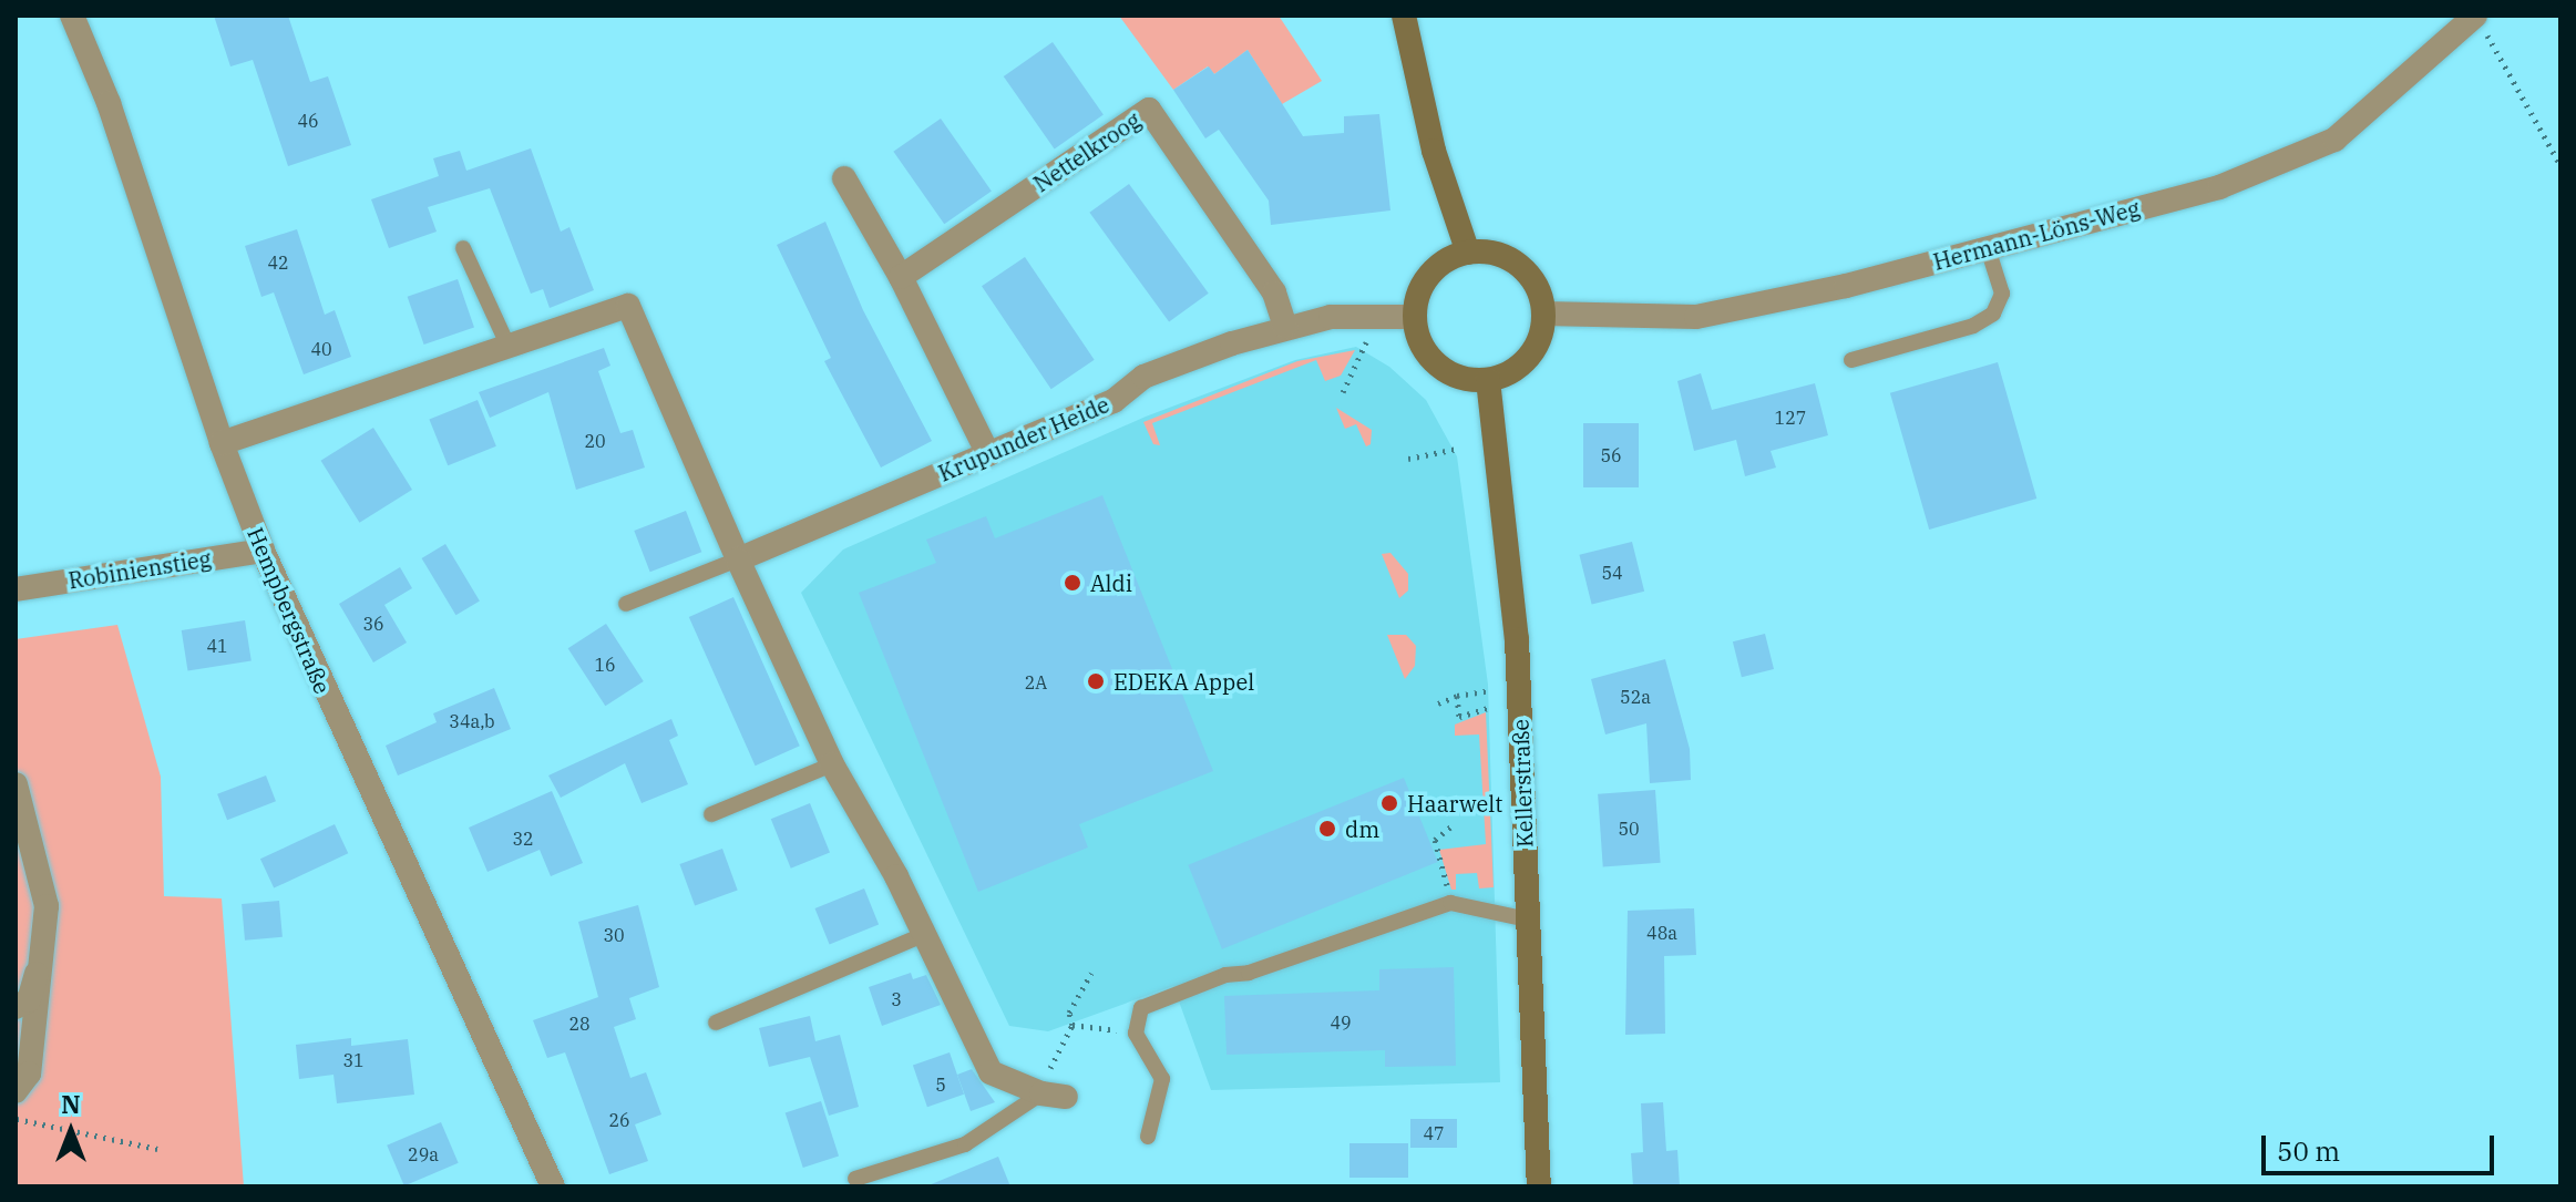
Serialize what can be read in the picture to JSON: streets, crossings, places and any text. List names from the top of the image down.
{
  "streets": {
    "main road": ["Kellerstraße"],
    "street": [
      "Nettelkroog",
      "Hermann-Löns-Weg",
      "Krupunder Heide",
      "Robinienstieg",
      "Hempbergstraße"
    ]
  },
  "crossings": [
    ["Nettelkroog", "Krupunder Heide"],
    ["Hermann-Löns-Weg", "Krupunder Heide"],
    ["Hermann-Löns-Weg", "Kellerstraße"],
    ["Krupunder Heide", "Kellerstraße"],
    ["Robinienstieg", "Hempbergstraße"]
  ],
  "places": [
    "Aldi",
    "EDEKA Appel",
    "Haarwelt",
    "dm"
  ],
  "house_numbers": [
    "46",
    "42",
    "40",
    "127",
    "20",
    "56",
    "54",
    "36",
    "41",
    "16",
    "2A",
    "52a",
    "34a,b",
    "50",
    "32",
    "48a",
    "30",
    "3",
    "49",
    "28",
    "31",
    "5",
    "26",
    "47",
    "29a"
  ],
  "scale_bar": "50 m",
  "north": "top"
}
